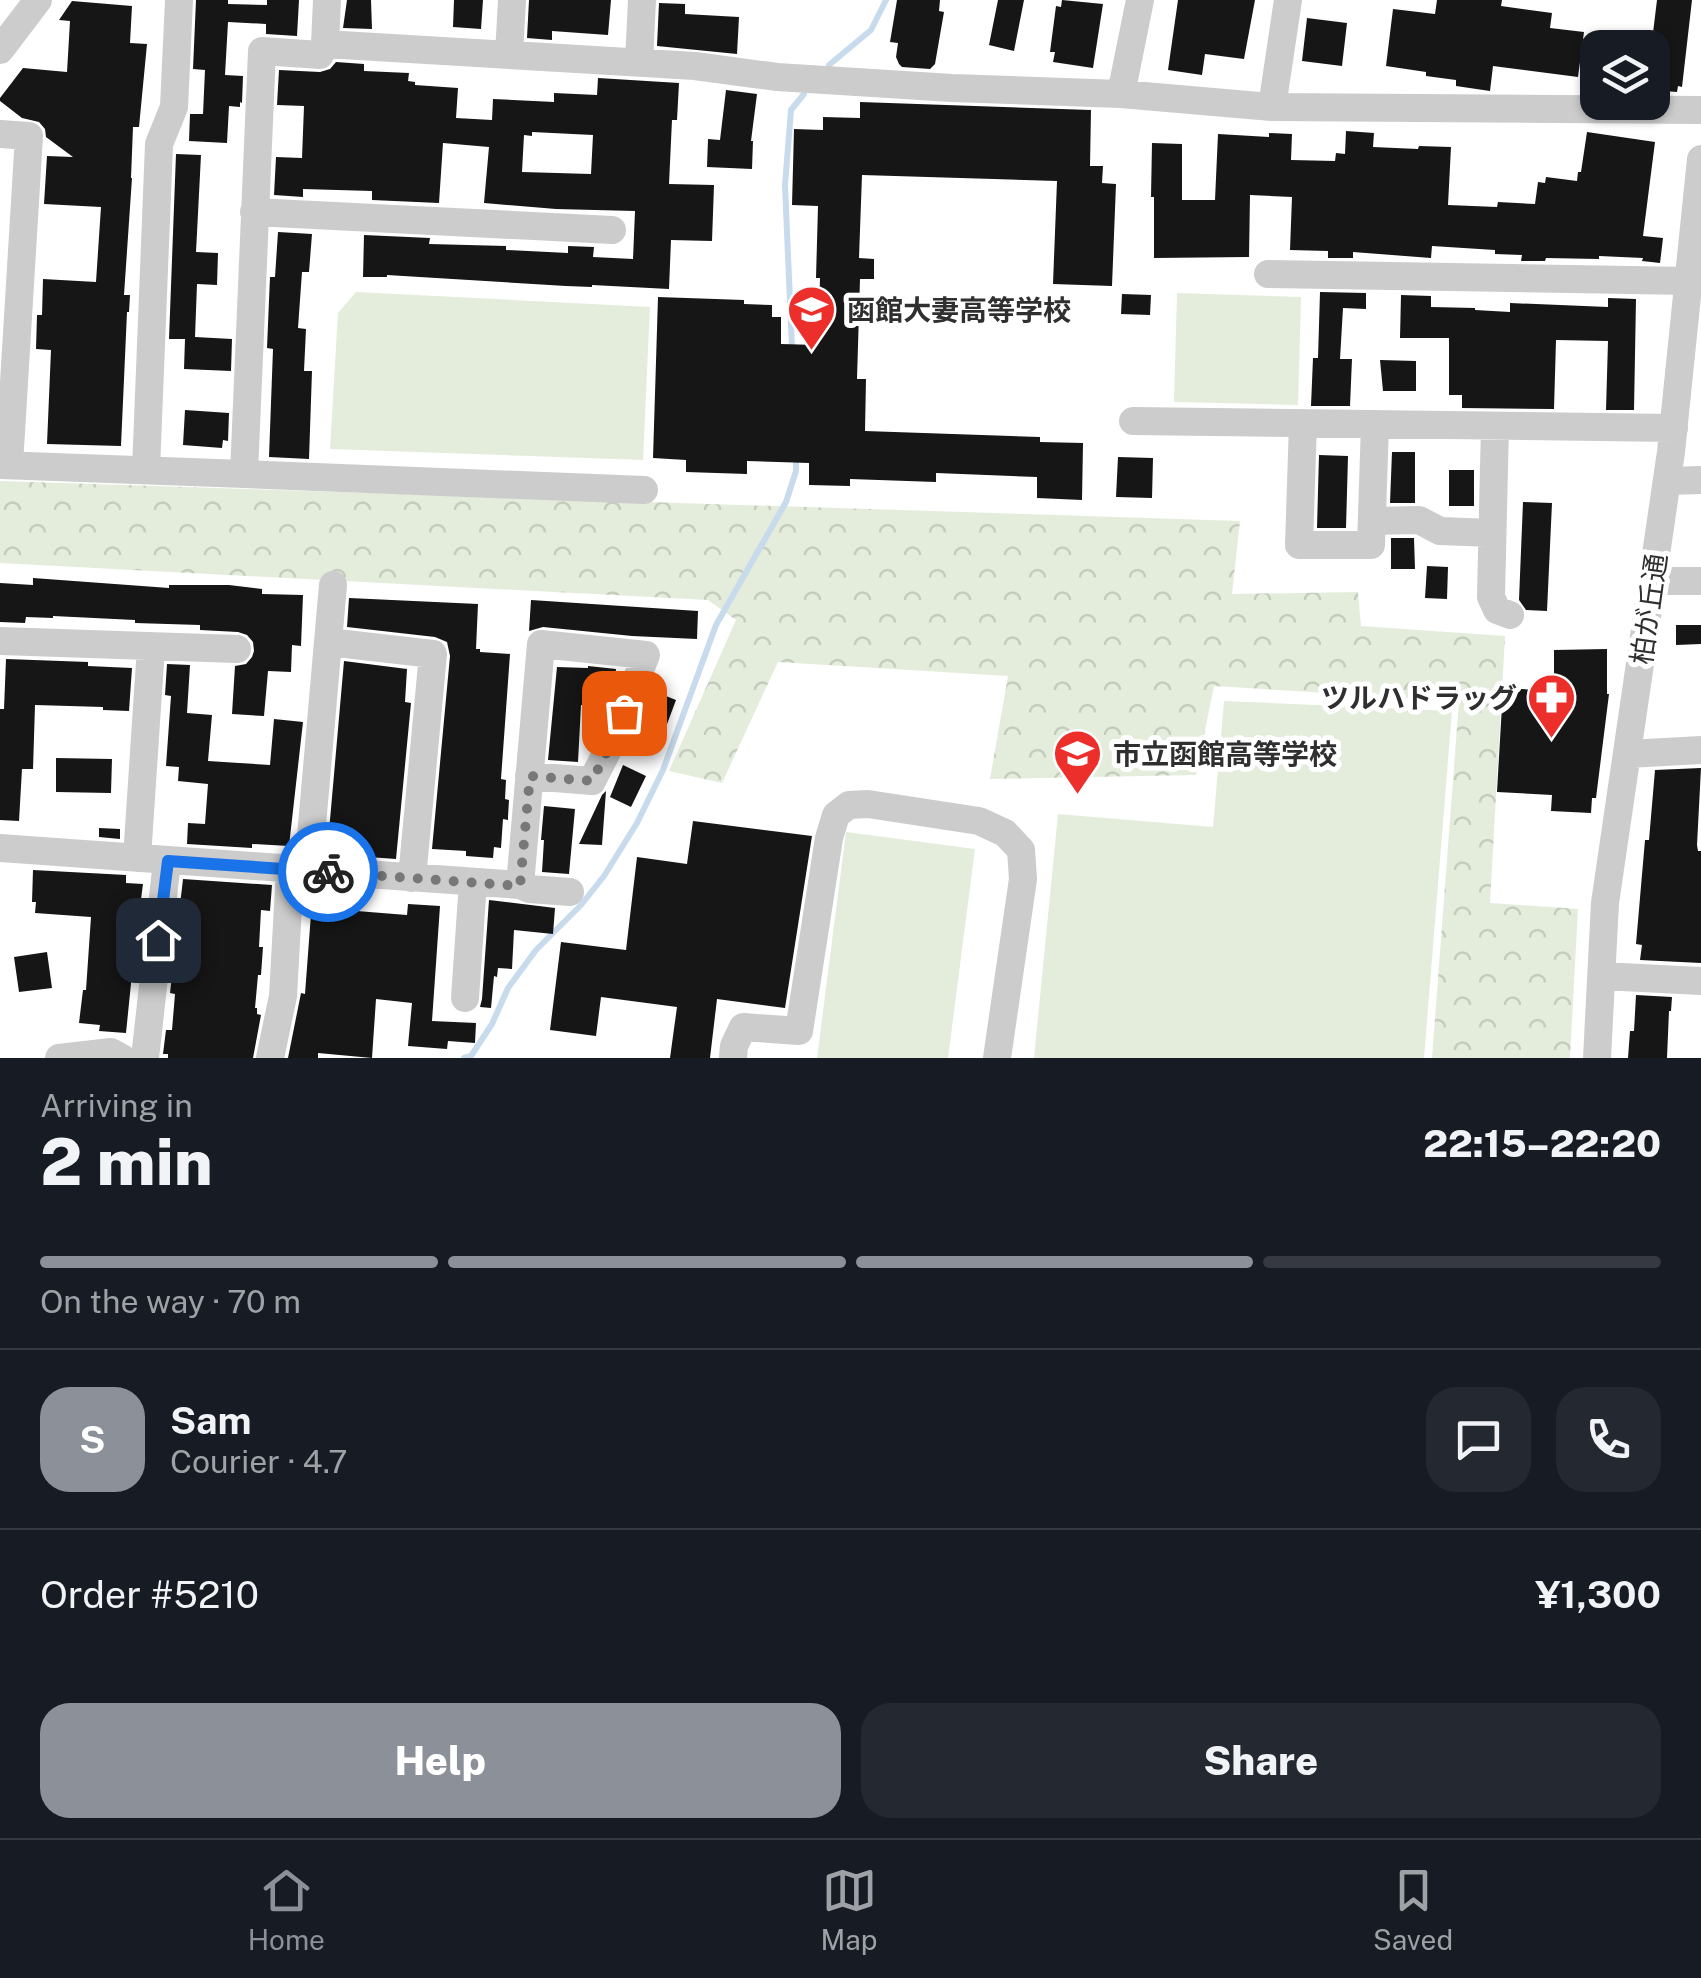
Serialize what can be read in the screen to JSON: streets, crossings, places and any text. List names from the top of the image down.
{
  "streets": {
    "street": ["柏が丘通"]
  },
  "places": {
    "school or university": ["函館大妻高等学校", "市立函館高等学校"],
    "pharmacy": ["ツルハドラッグ"]
  },
  "page": {
    "heading": ["2 min", "Arriving in", "22:15–22:20"],
    "panel": [
      "Sam",
      "Courier · 4.7",
      "Order #5210",
      "¥1,300"
    ],
    "bar": "On the way · 70 m",
    "round": "S",
    "buttons": ["Help", "Share"],
    "tabs": ["Home", "Map", "Saved"]
  }
}
